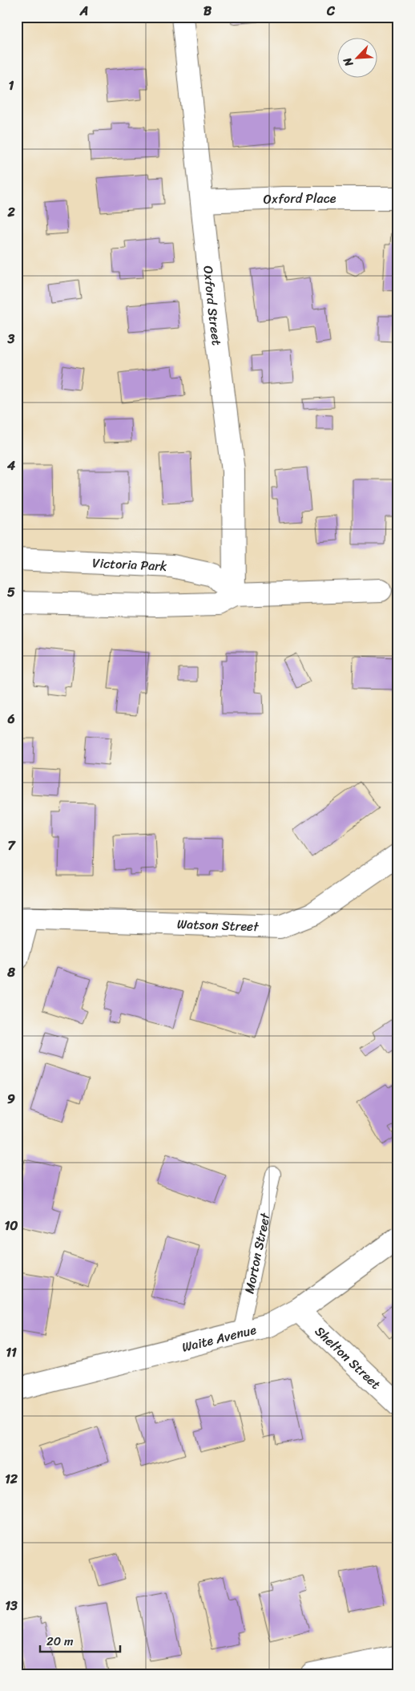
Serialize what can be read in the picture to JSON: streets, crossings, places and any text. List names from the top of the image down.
{
  "streets": {
    "street": [
      "Oxford Place",
      "Oxford Street",
      "Victoria Park",
      "Watson Street",
      "Waite Avenue",
      "Shelton Street"
    ],
    "lane": ["Morton Street"]
  },
  "crossings": [
    ["Oxford Place", "Oxford Street"],
    ["Oxford Street", "Victoria Park"],
    ["Morton Street", "Waite Avenue"],
    ["Waite Avenue", "Shelton Street"]
  ],
  "scale_bar": "20 m",
  "north": "bottom left",
  "grid": {
    "columns": ["A", "B", "C"],
    "rows": [
      "1",
      "2",
      "3",
      "4",
      "5",
      "6",
      "7",
      "8",
      "9",
      "10",
      "11",
      "12",
      "13"
    ]
  }
}
